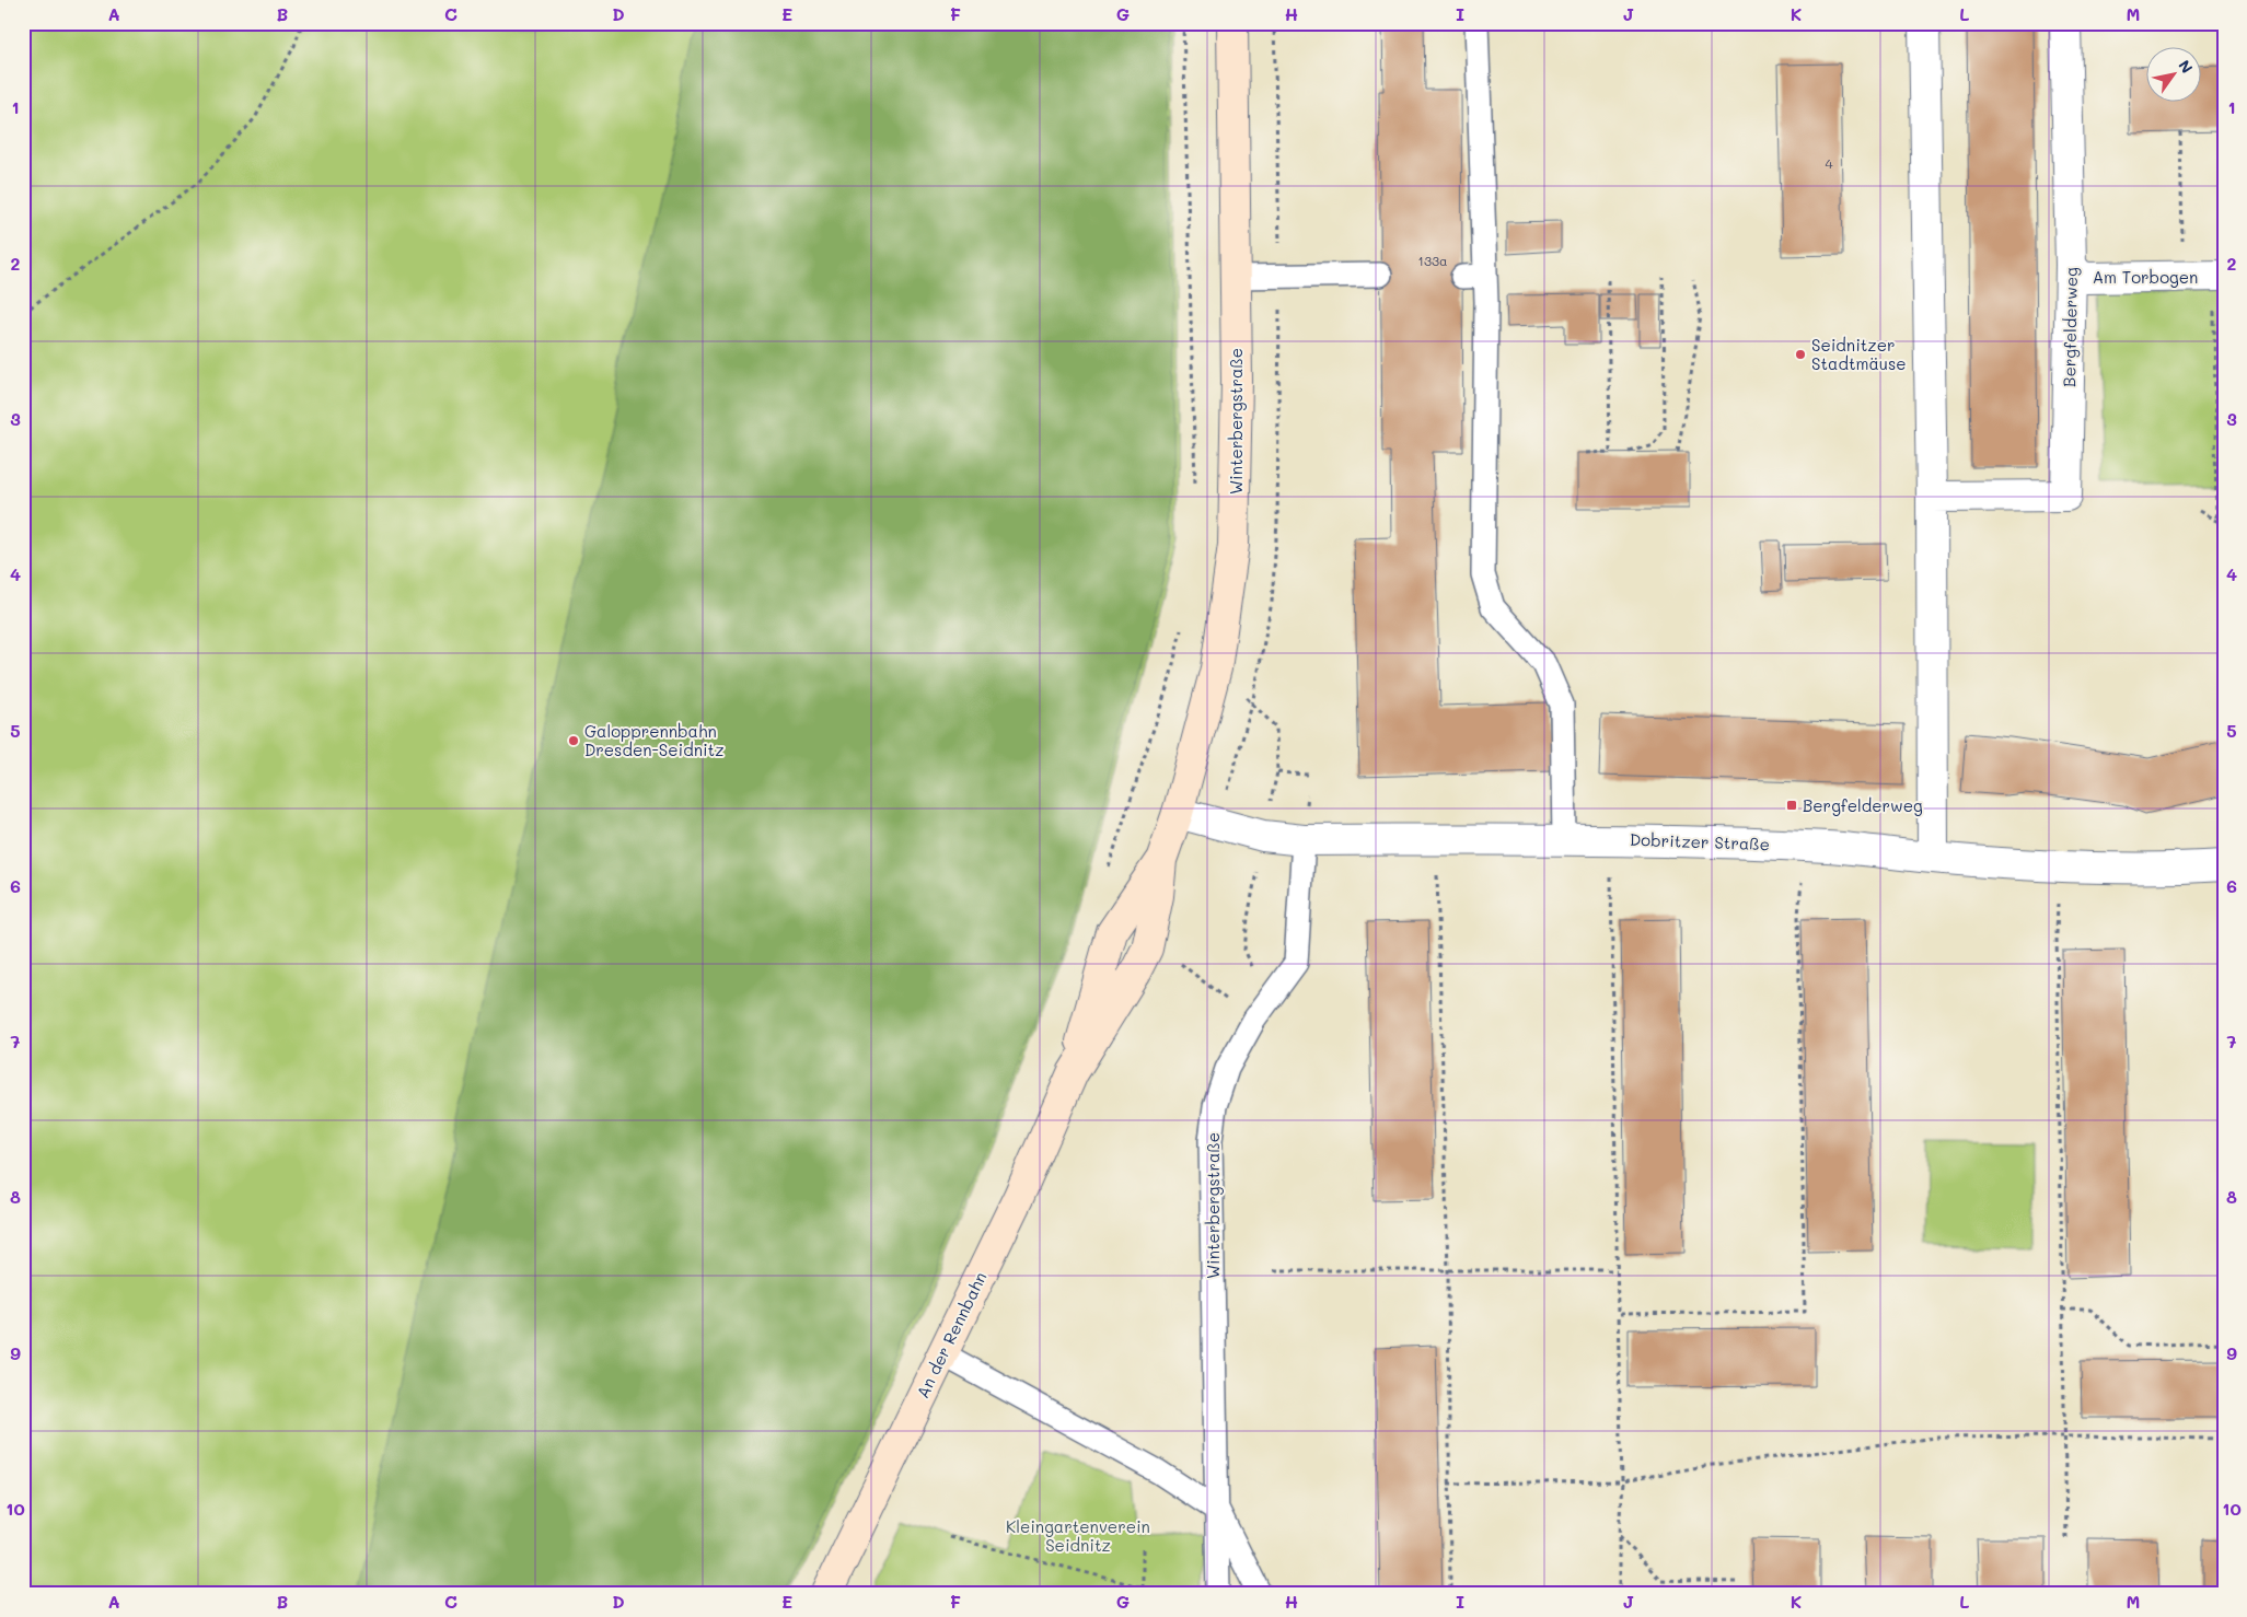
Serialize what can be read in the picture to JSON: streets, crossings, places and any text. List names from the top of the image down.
{
  "streets": {
    "main road": ["Winterbergstraße", "An der Rennbahn"],
    "street": ["Am Torbogen", "Bergfelderweg", "Dobritzer Straße"]
  },
  "crossings": [
    ["Am Torbogen", "Bergfelderweg"],
    ["Winterbergstraße", "Dobritzer Straße"],
    ["Winterbergstraße", "An der Rennbahn"],
    ["Dobritzer Straße", "An der Rennbahn"]
  ],
  "parks": ["Kleingartenverein Seidnitz"],
  "places": {
    "other": ["Seidnitzer Stadtmäuse", "Galopprennbahn Dresden-Seidnitz"],
    "transit": ["Bergfelderweg"]
  },
  "house_numbers": ["4", "133a"],
  "north": "top right",
  "grid": {
    "columns": [
      "A",
      "B",
      "C",
      "D",
      "E",
      "F",
      "G",
      "H",
      "I",
      "J",
      "K",
      "L",
      "M"
    ],
    "rows": [
      "1",
      "2",
      "3",
      "4",
      "5",
      "6",
      "7",
      "8",
      "9",
      "10"
    ]
  }
}
